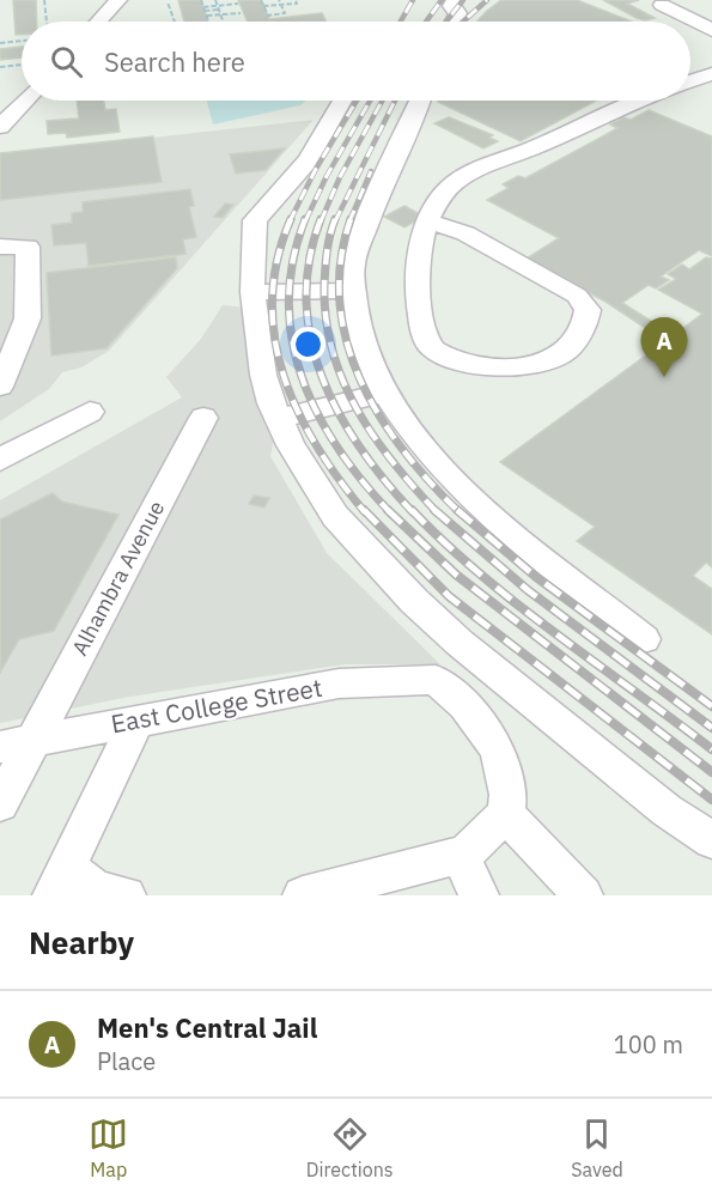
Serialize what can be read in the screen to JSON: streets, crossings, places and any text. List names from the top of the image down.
{
  "streets": {
    "street": ["Alhambra Avenue", "East College Street"]
  },
  "crossings": [
    ["Alhambra Avenue", "East College Street"]
  ],
  "page": {
    "search": "Search here",
    "pins": "A",
    "heading": "Nearby",
    "list": [
      {
        "mark": "A",
        "name": "Men's Central Jail",
        "note": "Place",
        "value": "100 m"
      }
    ],
    "nav": ["Map", "Directions", "Saved"]
  }
}
